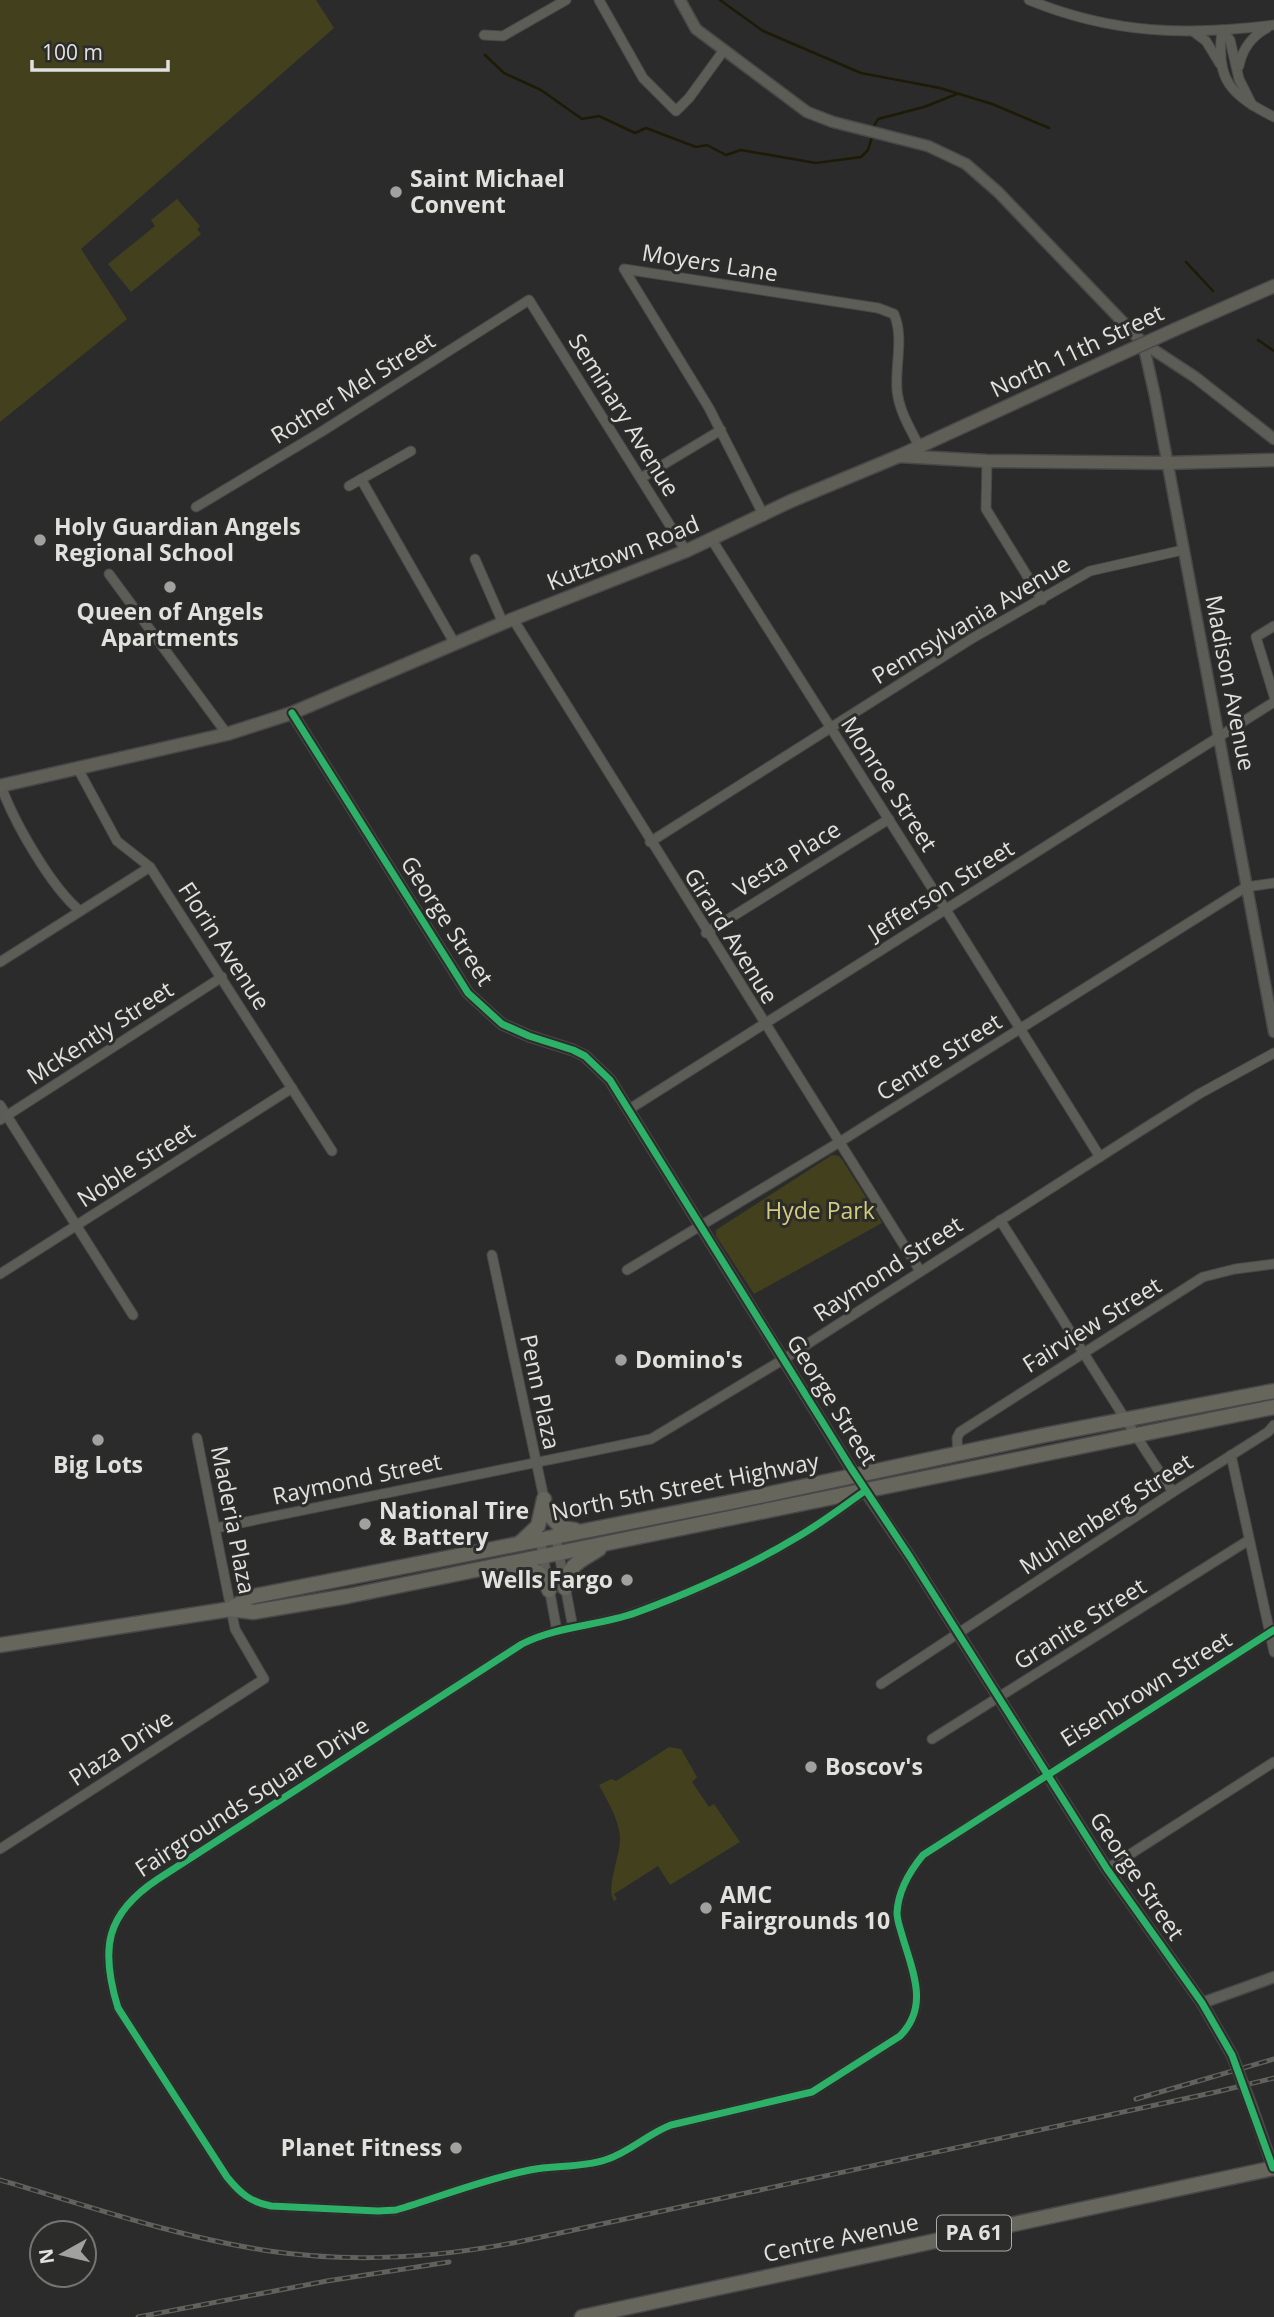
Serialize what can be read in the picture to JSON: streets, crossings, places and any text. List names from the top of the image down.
{
  "streets": {
    "main road": [
      "North 11th Street",
      "Kutztown Road",
      "North 5th Street Highway",
      "PA 61",
      "Centre Avenue"
    ],
    "street": [
      "Moyers Lane",
      "Rother Mel Street",
      "Seminary Avenue",
      "Pennsylvania Avenue",
      "Madison Avenue",
      "Monroe Street",
      "Vesta Place",
      "Jefferson Street",
      "George Street",
      "Girard Avenue",
      "Florin Avenue",
      "McKently Street",
      "Centre Street",
      "Noble Street",
      "Raymond Street",
      "Fairview Street",
      "Penn Plaza",
      "Muhlenberg Street",
      "Maderia Plaza",
      "Granite Street",
      "Eisenbrown Street",
      "Plaza Drive",
      "Fairgrounds Square Drive"
    ]
  },
  "crossings": [
    ["Moyers Lane", "North 11th Street"],
    ["Moyers Lane", "Kutztown Road"],
    ["North 11th Street", "Kutztown Road"],
    ["Rother Mel Street", "Seminary Avenue"],
    ["Seminary Avenue", "Kutztown Road"],
    ["Kutztown Road", "Madison Avenue"],
    ["Kutztown Road", "Monroe Street"],
    ["Kutztown Road", "George Street"],
    ["Kutztown Road", "Girard Avenue"],
    ["Kutztown Road", "Florin Avenue"],
    ["Pennsylvania Avenue", "Madison Avenue"],
    ["Pennsylvania Avenue", "Monroe Street"],
    ["Pennsylvania Avenue", "Girard Avenue"],
    ["Madison Avenue", "Jefferson Street"],
    ["Madison Avenue", "Centre Street"],
    ["Monroe Street", "Vesta Place"],
    ["Monroe Street", "Jefferson Street"],
    ["Monroe Street", "Centre Street"],
    ["Monroe Street", "Raymond Street"],
    ["Vesta Place", "Girard Avenue"],
    ["Jefferson Street", "George Street"],
    ["Jefferson Street", "Girard Avenue"],
    ["George Street", "Centre Street"],
    ["George Street", "Raymond Street"],
    ["George Street", "North 5th Street Highway"],
    ["George Street", "Muhlenberg Street"],
    ["George Street", "Granite Street"],
    ["George Street", "Eisenbrown Street"],
    ["George Street", "Fairgrounds Square Drive"],
    ["George Street", "Centre Avenue"],
    ["Girard Avenue", "Centre Street"],
    ["Girard Avenue", "Raymond Street"],
    ["Florin Avenue", "McKently Street"],
    ["Florin Avenue", "Noble Street"],
    ["Raymond Street", "Penn Plaza"],
    ["Raymond Street", "Maderia Plaza"],
    ["Fairview Street", "North 5th Street Highway"],
    ["Penn Plaza", "North 5th Street Highway"],
    ["North 5th Street Highway", "Maderia Plaza"],
    ["North 5th Street Highway", "Fairgrounds Square Drive"],
    ["Maderia Plaza", "Plaza Drive"],
    ["Eisenbrown Street", "Fairgrounds Square Drive"]
  ],
  "parks": ["Hyde Park"],
  "places": [
    "Saint Michael Convent",
    "Holy Guardian Angels Regional School",
    "Queen of Angels Apartments",
    "Domino's",
    "Big Lots",
    "National Tire & Battery",
    "Wells Fargo",
    "Boscov's",
    "AMC Fairgrounds 10",
    "Planet Fitness"
  ],
  "scale_bar": "100 m",
  "north": "left"
}
